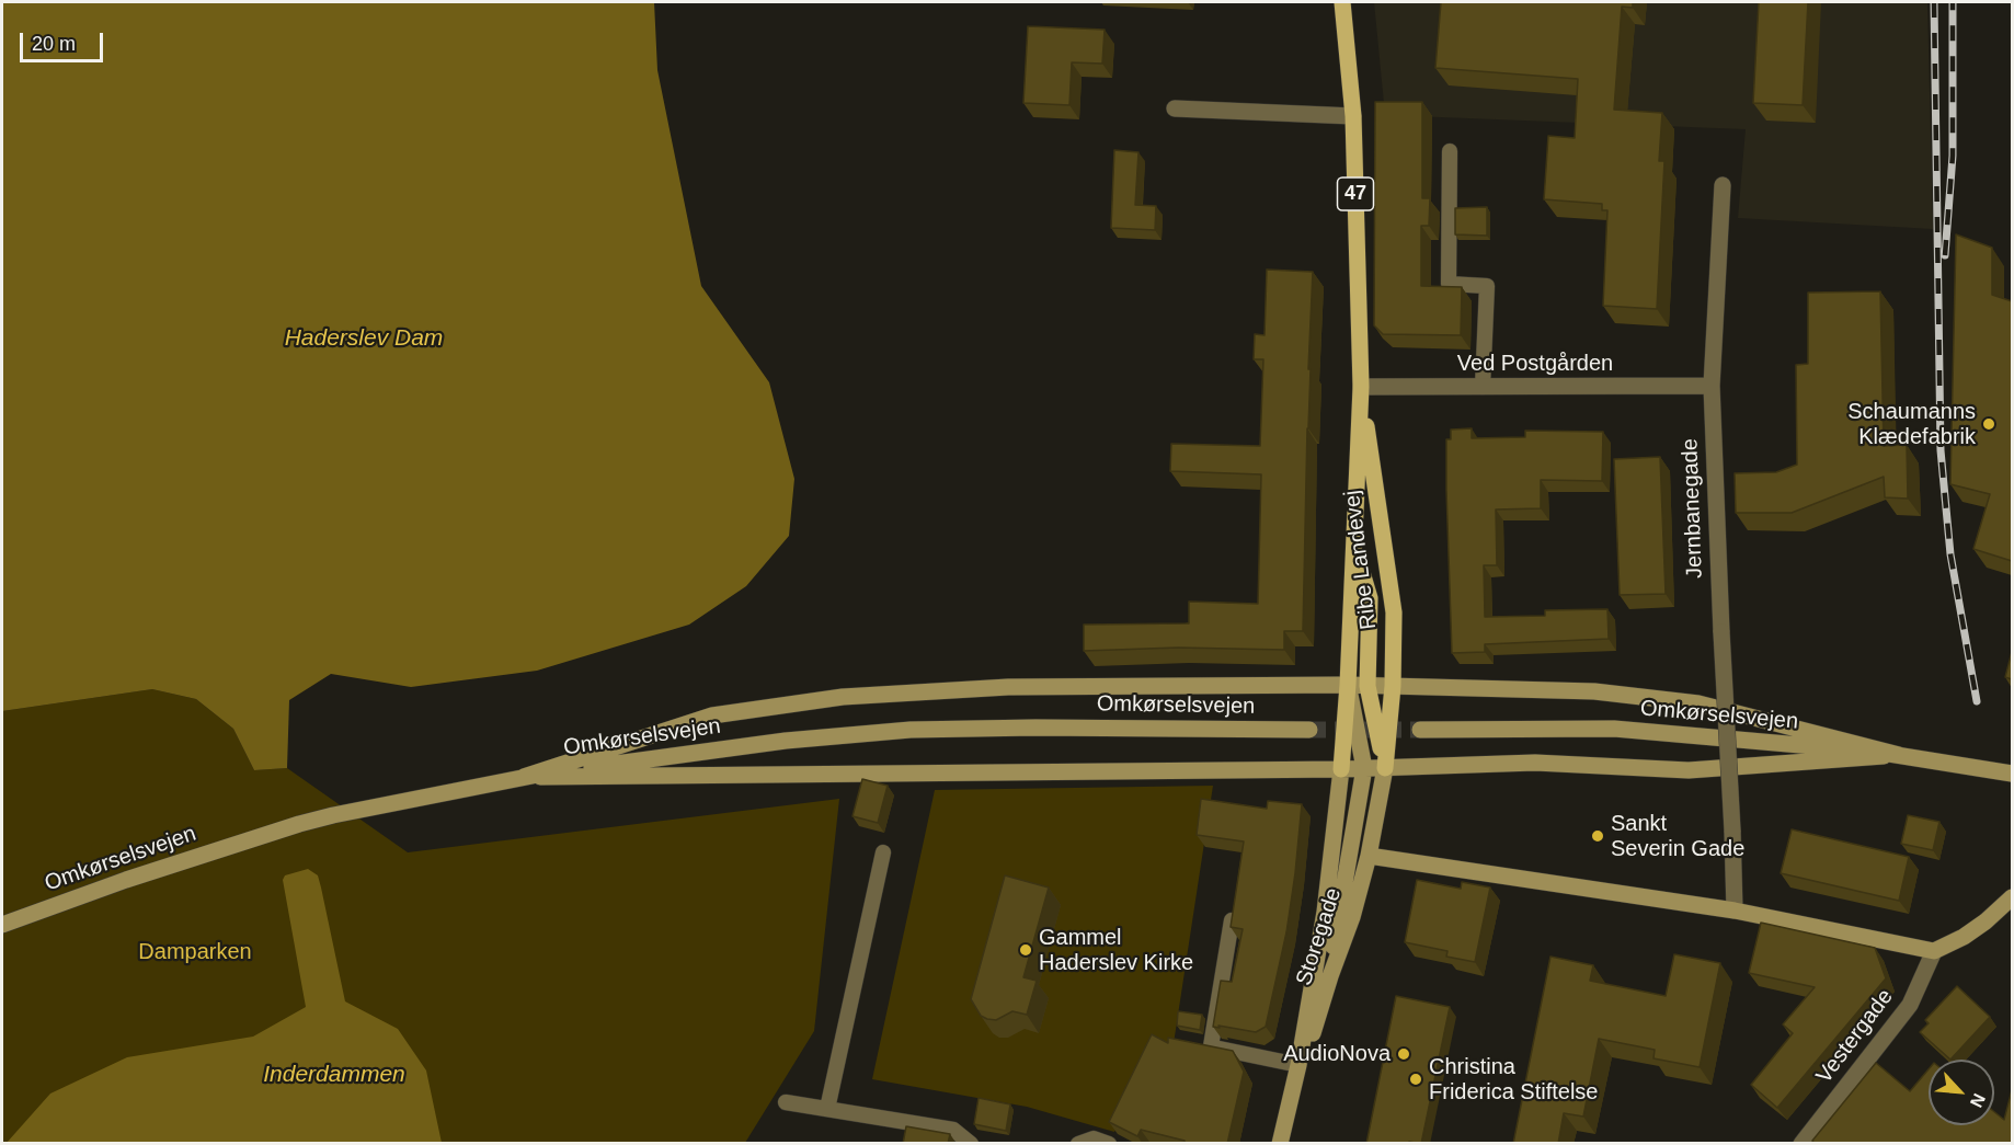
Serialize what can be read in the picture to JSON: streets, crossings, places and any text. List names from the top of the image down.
{
  "streets": {
    "main road": [
      "47",
      "Ribe Landevej",
      "Omkørselsvejen",
      "Storegade"
    ],
    "street": ["Ved Postgården", "Jernbanegade", "Vestergade"]
  },
  "crossings": [
    ["Ved Postgården", "Jernbanegade"],
    ["Ved Postgården", "Ribe Landevej"],
    ["Ribe Landevej", "Storegade"]
  ],
  "water": ["Haderslev Dam", "Inderdammen"],
  "parks": ["Damparken"],
  "places": [
    "Schaumanns Klædefabrik",
    "Sankt Severin Gade",
    "Gammel Haderslev Kirke",
    "AudioNova",
    "Christina Friderica Stiftelse"
  ],
  "scale_bar": "20 m",
  "north": "bottom right"
}
